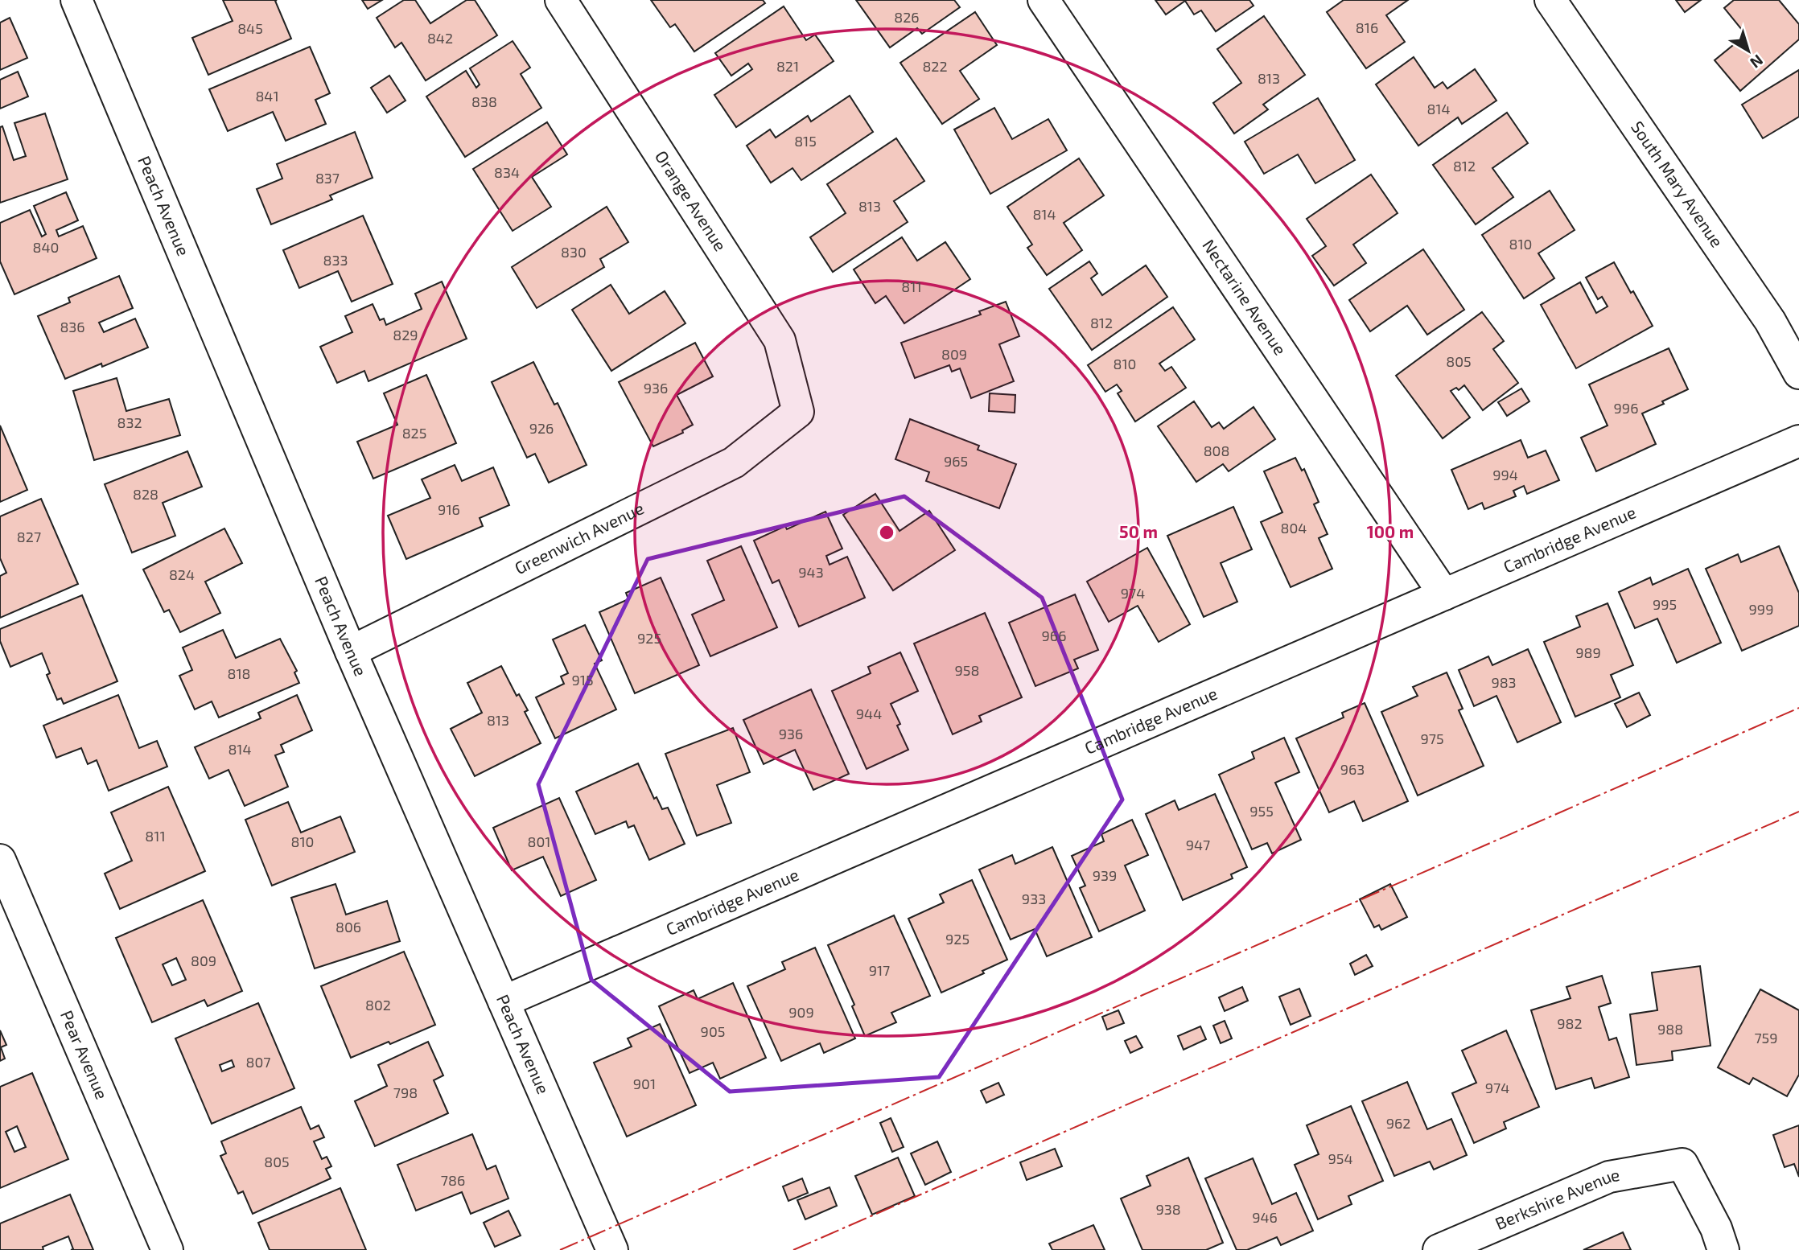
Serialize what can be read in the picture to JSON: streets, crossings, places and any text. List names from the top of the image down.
{
  "streets": {
    "street": [
      "South Mary Avenue",
      "Orange Avenue",
      "Peach Avenue",
      "Nectarine Avenue",
      "Greenwich Avenue",
      "Cambridge Avenue",
      "Pear Avenue",
      "Berkshire Avenue"
    ]
  },
  "crossings": [
    ["Orange Avenue", "Greenwich Avenue"],
    ["Peach Avenue", "Greenwich Avenue"],
    ["Peach Avenue", "Cambridge Avenue"],
    ["Nectarine Avenue", "Cambridge Avenue"]
  ],
  "house_numbers": [
    "826",
    "816",
    "845",
    "842",
    "821",
    "822",
    "813",
    "841",
    "838",
    "814",
    "815",
    "812",
    "834",
    "837",
    "813",
    "814",
    "810",
    "840",
    "830",
    "833",
    "811",
    "812",
    "836",
    "829",
    "809",
    "805",
    "810",
    "936",
    "996",
    "832",
    "926",
    "825",
    "808",
    "965",
    "994",
    "828",
    "916",
    "804",
    "827",
    "943",
    "824",
    "974",
    "995",
    "999",
    "966",
    "925",
    "989",
    "958",
    "818",
    "915",
    "983",
    "944",
    "813",
    "936",
    "975",
    "814",
    "963",
    "955",
    "811",
    "810",
    "801",
    "947",
    "939",
    "933",
    "806",
    "925",
    "809",
    "917",
    "802",
    "909",
    "982",
    "988",
    "905",
    "759",
    "807",
    "901",
    "974",
    "798",
    "962",
    "954",
    "805",
    "786",
    "938",
    "946"
  ],
  "north": "bottom right",
  "rings": ["50 m", "100 m"]
}
